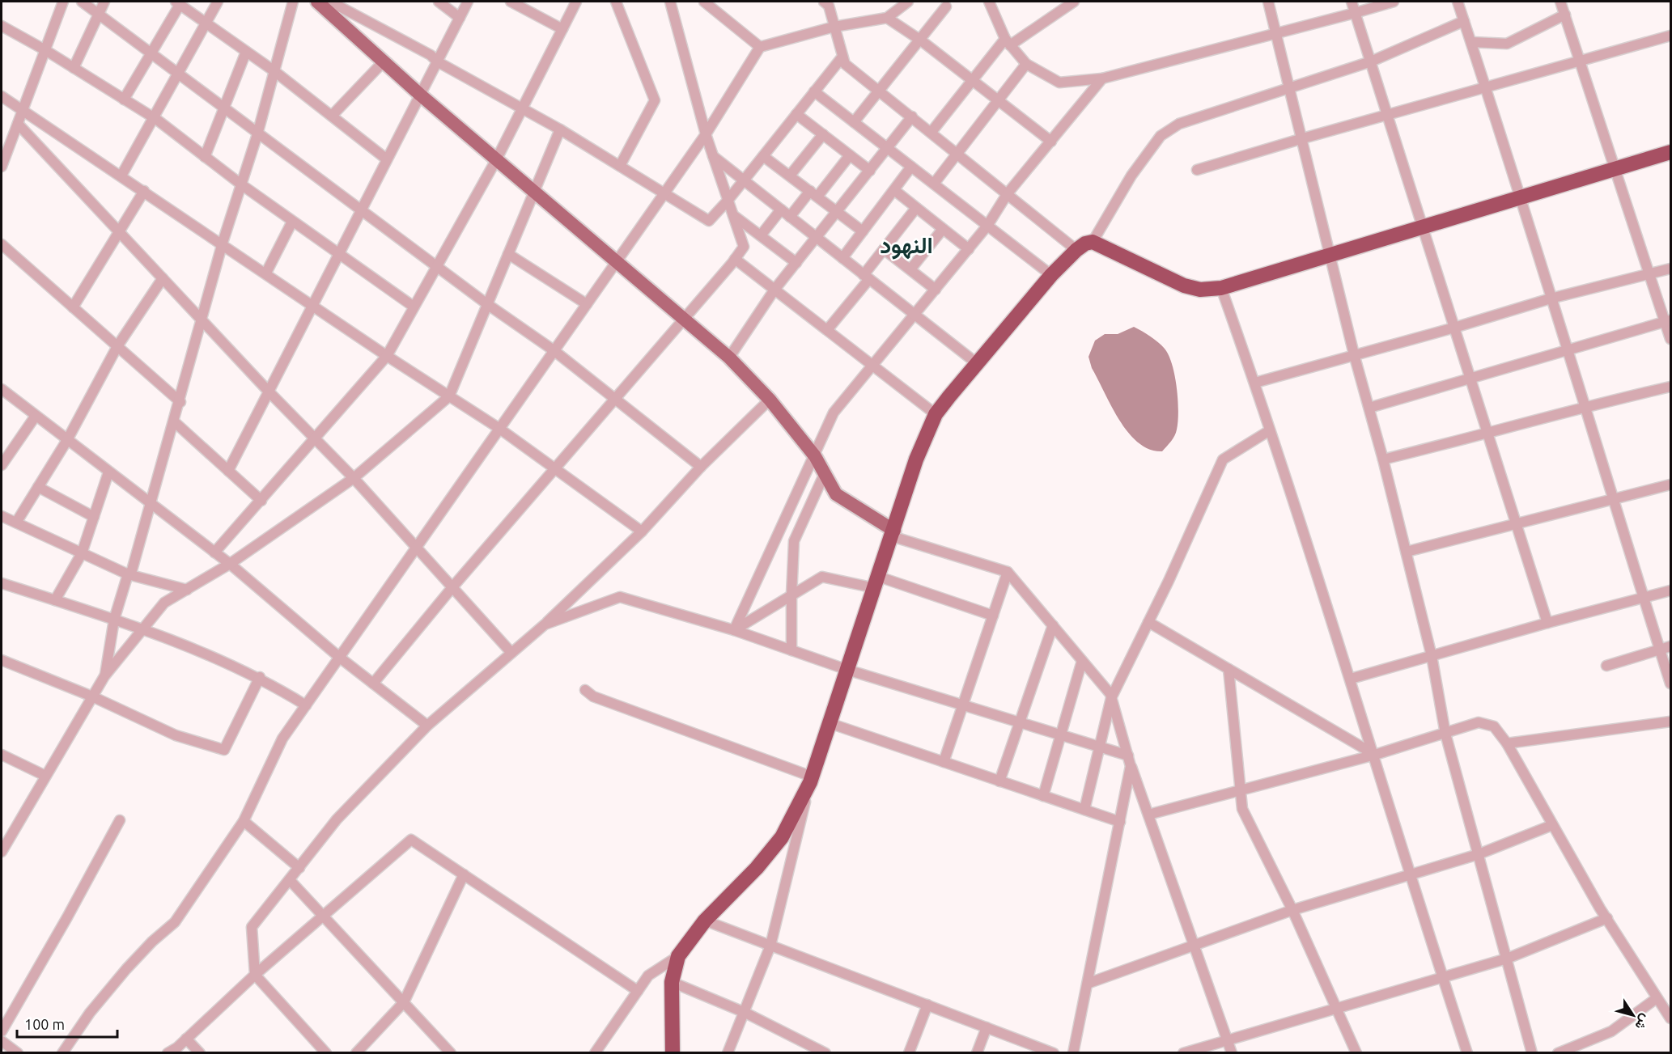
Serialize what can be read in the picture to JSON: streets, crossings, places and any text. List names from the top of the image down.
{
  "districts": ["النهود"],
  "scale_bar": "100 m",
  "north": "bottom right"
}
